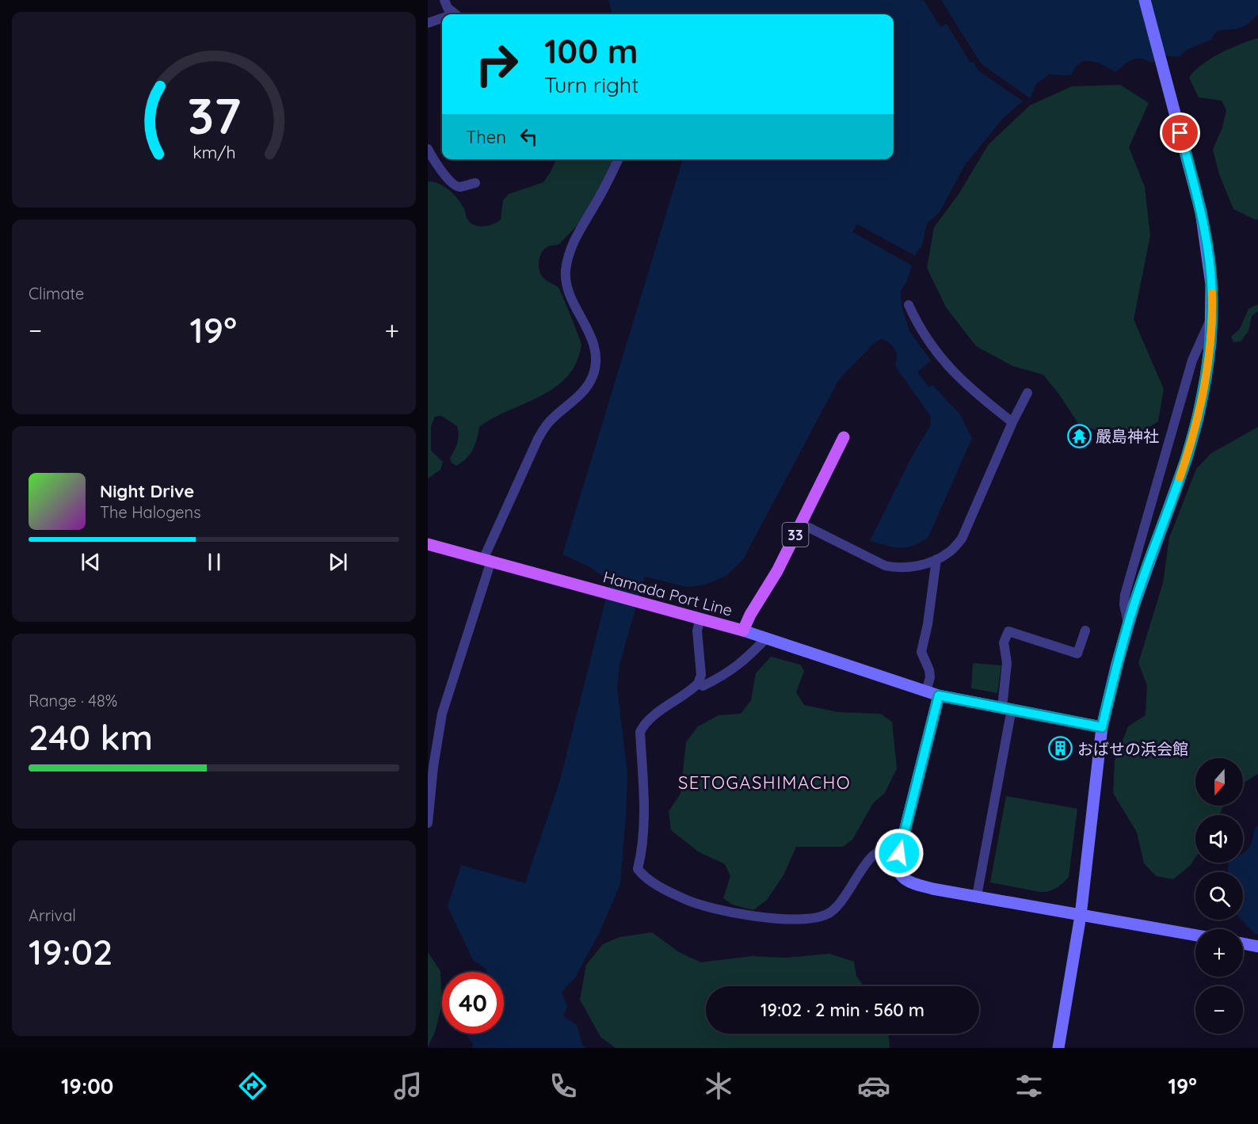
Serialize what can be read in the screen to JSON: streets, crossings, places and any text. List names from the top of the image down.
{
  "streets": {
    "main road": ["33", "Hamada Port Line"]
  },
  "districts": ["SETOGASHIMACHO"],
  "places": {
    "temple": ["嚴島神社"],
    "building": ["おばせの浜会館"]
  },
  "north": "bottom",
  "page": {
    "turn": ["100 m", "Turn right"],
    "then": "Then",
    "tile": [
      "Climate",
      ["Range · 48%", "240 km"],
      ["Arrival", "19:02"]
    ],
    "heat": ["−", "19°", "+"],
    "song": ["Night Drive", "The Halogens"],
    "map_buttons": ["+", "−"],
    "limit": "40",
    "trip": "19:02 · 2 min · 560 m",
    "tabs": ["19:00", "19°"],
    "gauge": ["37", "km/h"]
  }
}
